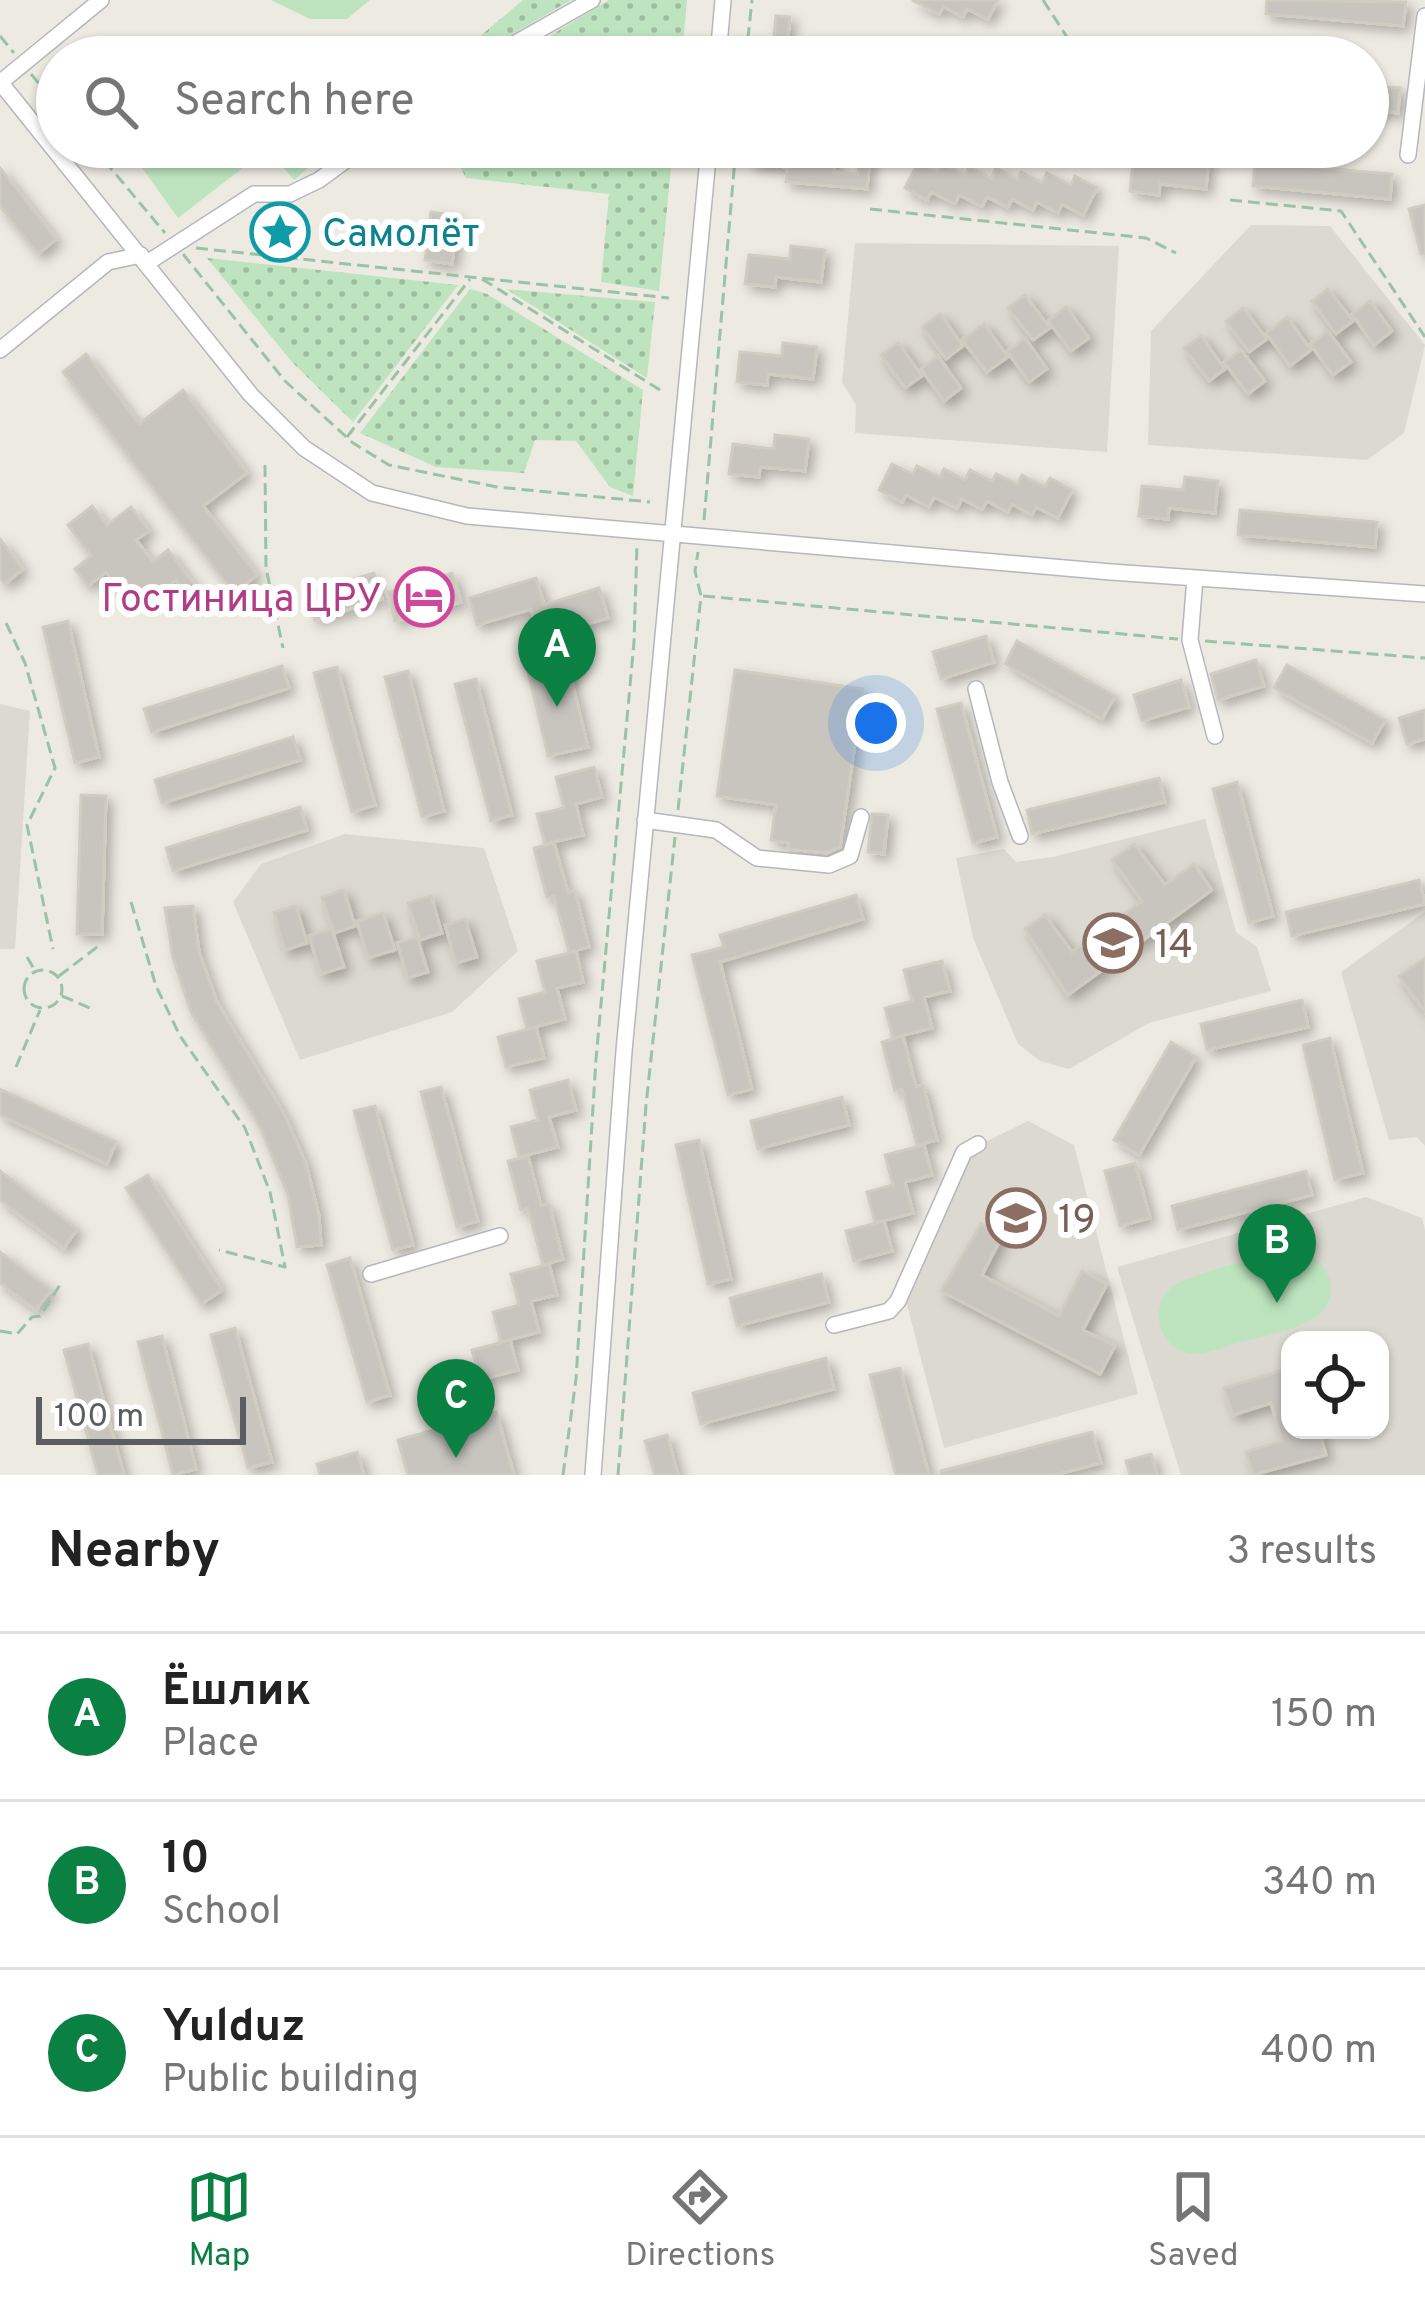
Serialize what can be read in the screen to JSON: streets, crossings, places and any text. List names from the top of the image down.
{
  "places": {
    "place": ["Самолёт"],
    "hotel": ["Гостиница ЦРУ"],
    "school or university": ["14", "19"]
  },
  "scale_bar": "100 m",
  "page": {
    "search": "Search here",
    "pins": ["A", "B", "C"],
    "scale": "100 m",
    "heading": ["Nearby", "3 results"],
    "list": [
      {
        "mark": "A",
        "name": "Ёшлик",
        "note": "Place",
        "value": "150 m"
      },
      {
        "mark": "B",
        "name": "10",
        "note": "School",
        "value": "340 m"
      },
      {
        "mark": "C",
        "name": "Yulduz",
        "note": "Public building",
        "value": "400 m"
      }
    ],
    "nav": ["Map", "Directions", "Saved"]
  }
}
